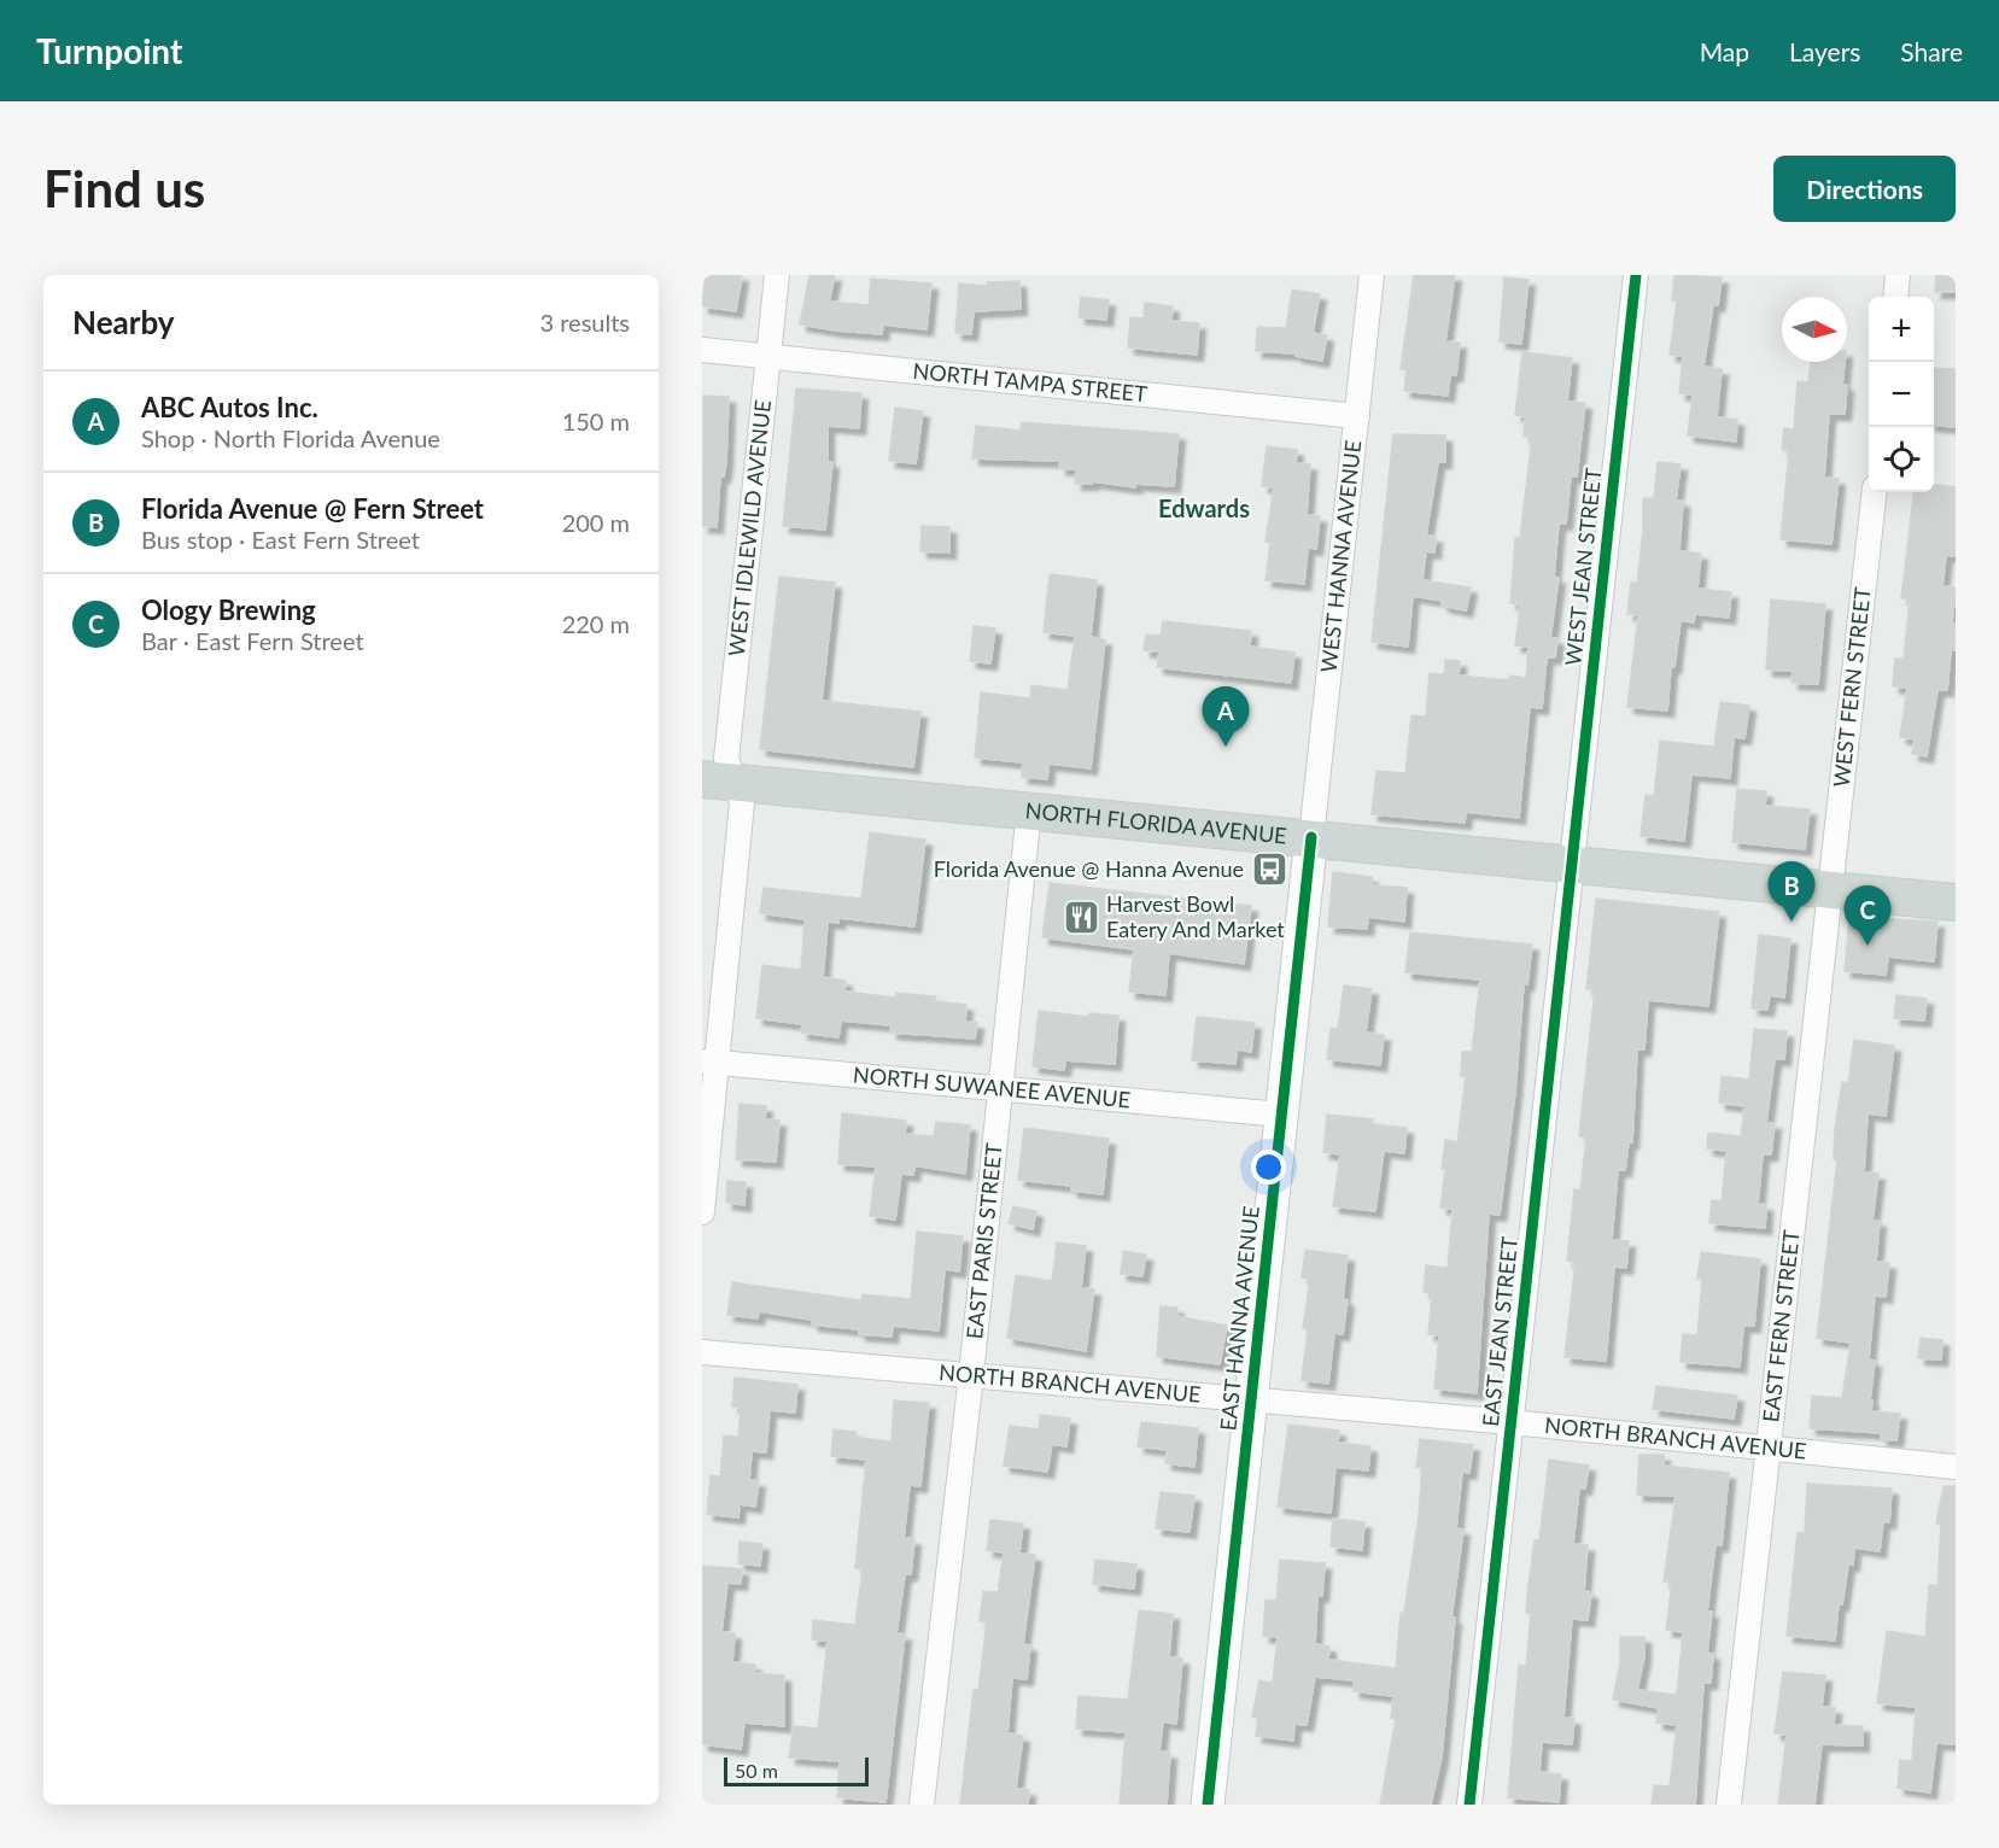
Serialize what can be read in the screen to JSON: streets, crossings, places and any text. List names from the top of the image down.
{
  "streets": {
    "main road": ["NORTH FLORIDA AVENUE"],
    "street": [
      "NORTH TAMPA STREET",
      "WEST IDLEWILD AVENUE",
      "WEST HANNA AVENUE",
      "WEST JEAN STREET",
      "WEST FERN STREET",
      "NORTH SUWANEE AVENUE",
      "EAST PARIS STREET",
      "EAST HANNA AVENUE",
      "EAST FERN STREET",
      "EAST JEAN STREET",
      "NORTH BRANCH AVENUE"
    ]
  },
  "crossings": [
    ["NORTH TAMPA STREET", "WEST IDLEWILD AVENUE"],
    ["NORTH TAMPA STREET", "WEST HANNA AVENUE"],
    ["WEST IDLEWILD AVENUE", "NORTH FLORIDA AVENUE"],
    ["WEST IDLEWILD AVENUE", "NORTH SUWANEE AVENUE"],
    ["WEST HANNA AVENUE", "NORTH FLORIDA AVENUE"],
    ["WEST HANNA AVENUE", "EAST HANNA AVENUE"],
    ["WEST JEAN STREET", "NORTH FLORIDA AVENUE"],
    ["WEST JEAN STREET", "EAST JEAN STREET"],
    ["WEST FERN STREET", "NORTH FLORIDA AVENUE"],
    ["WEST FERN STREET", "EAST FERN STREET"],
    ["NORTH FLORIDA AVENUE", "EAST PARIS STREET"],
    ["NORTH FLORIDA AVENUE", "EAST HANNA AVENUE"],
    ["NORTH FLORIDA AVENUE", "EAST FERN STREET"],
    ["NORTH FLORIDA AVENUE", "EAST JEAN STREET"],
    ["NORTH SUWANEE AVENUE", "EAST PARIS STREET"],
    ["NORTH SUWANEE AVENUE", "EAST HANNA AVENUE"],
    ["EAST PARIS STREET", "NORTH BRANCH AVENUE"],
    ["EAST HANNA AVENUE", "NORTH BRANCH AVENUE"],
    ["EAST FERN STREET", "NORTH BRANCH AVENUE"],
    ["EAST JEAN STREET", "NORTH BRANCH AVENUE"]
  ],
  "districts": ["Edwards"],
  "places": {
    "bus stop": ["Florida Avenue @ Hanna Avenue"],
    "restaurant": ["Harvest Bowl Eatery And Market"]
  },
  "scale_bar": "50 m",
  "north": "right",
  "page": {
    "header": "Turnpoint",
    "nav": ["Map", "Layers", "Share"],
    "buttons": "Directions",
    "title": "Find us",
    "heading": ["Nearby", "3 results"],
    "map_buttons": ["+", "−"],
    "list": [
      {
        "mark": "A",
        "name": "ABC Autos Inc.",
        "note": "Shop · North Florida Avenue",
        "value": "150 m"
      },
      {
        "mark": "B",
        "name": "Florida Avenue @ Fern Street",
        "note": "Bus stop · East Fern Street",
        "value": "200 m"
      },
      {
        "mark": "C",
        "name": "Ology Brewing",
        "note": "Bar · East Fern Street",
        "value": "220 m"
      }
    ],
    "pins": ["A", "B", "C"],
    "scale": "50 m"
  }
}
